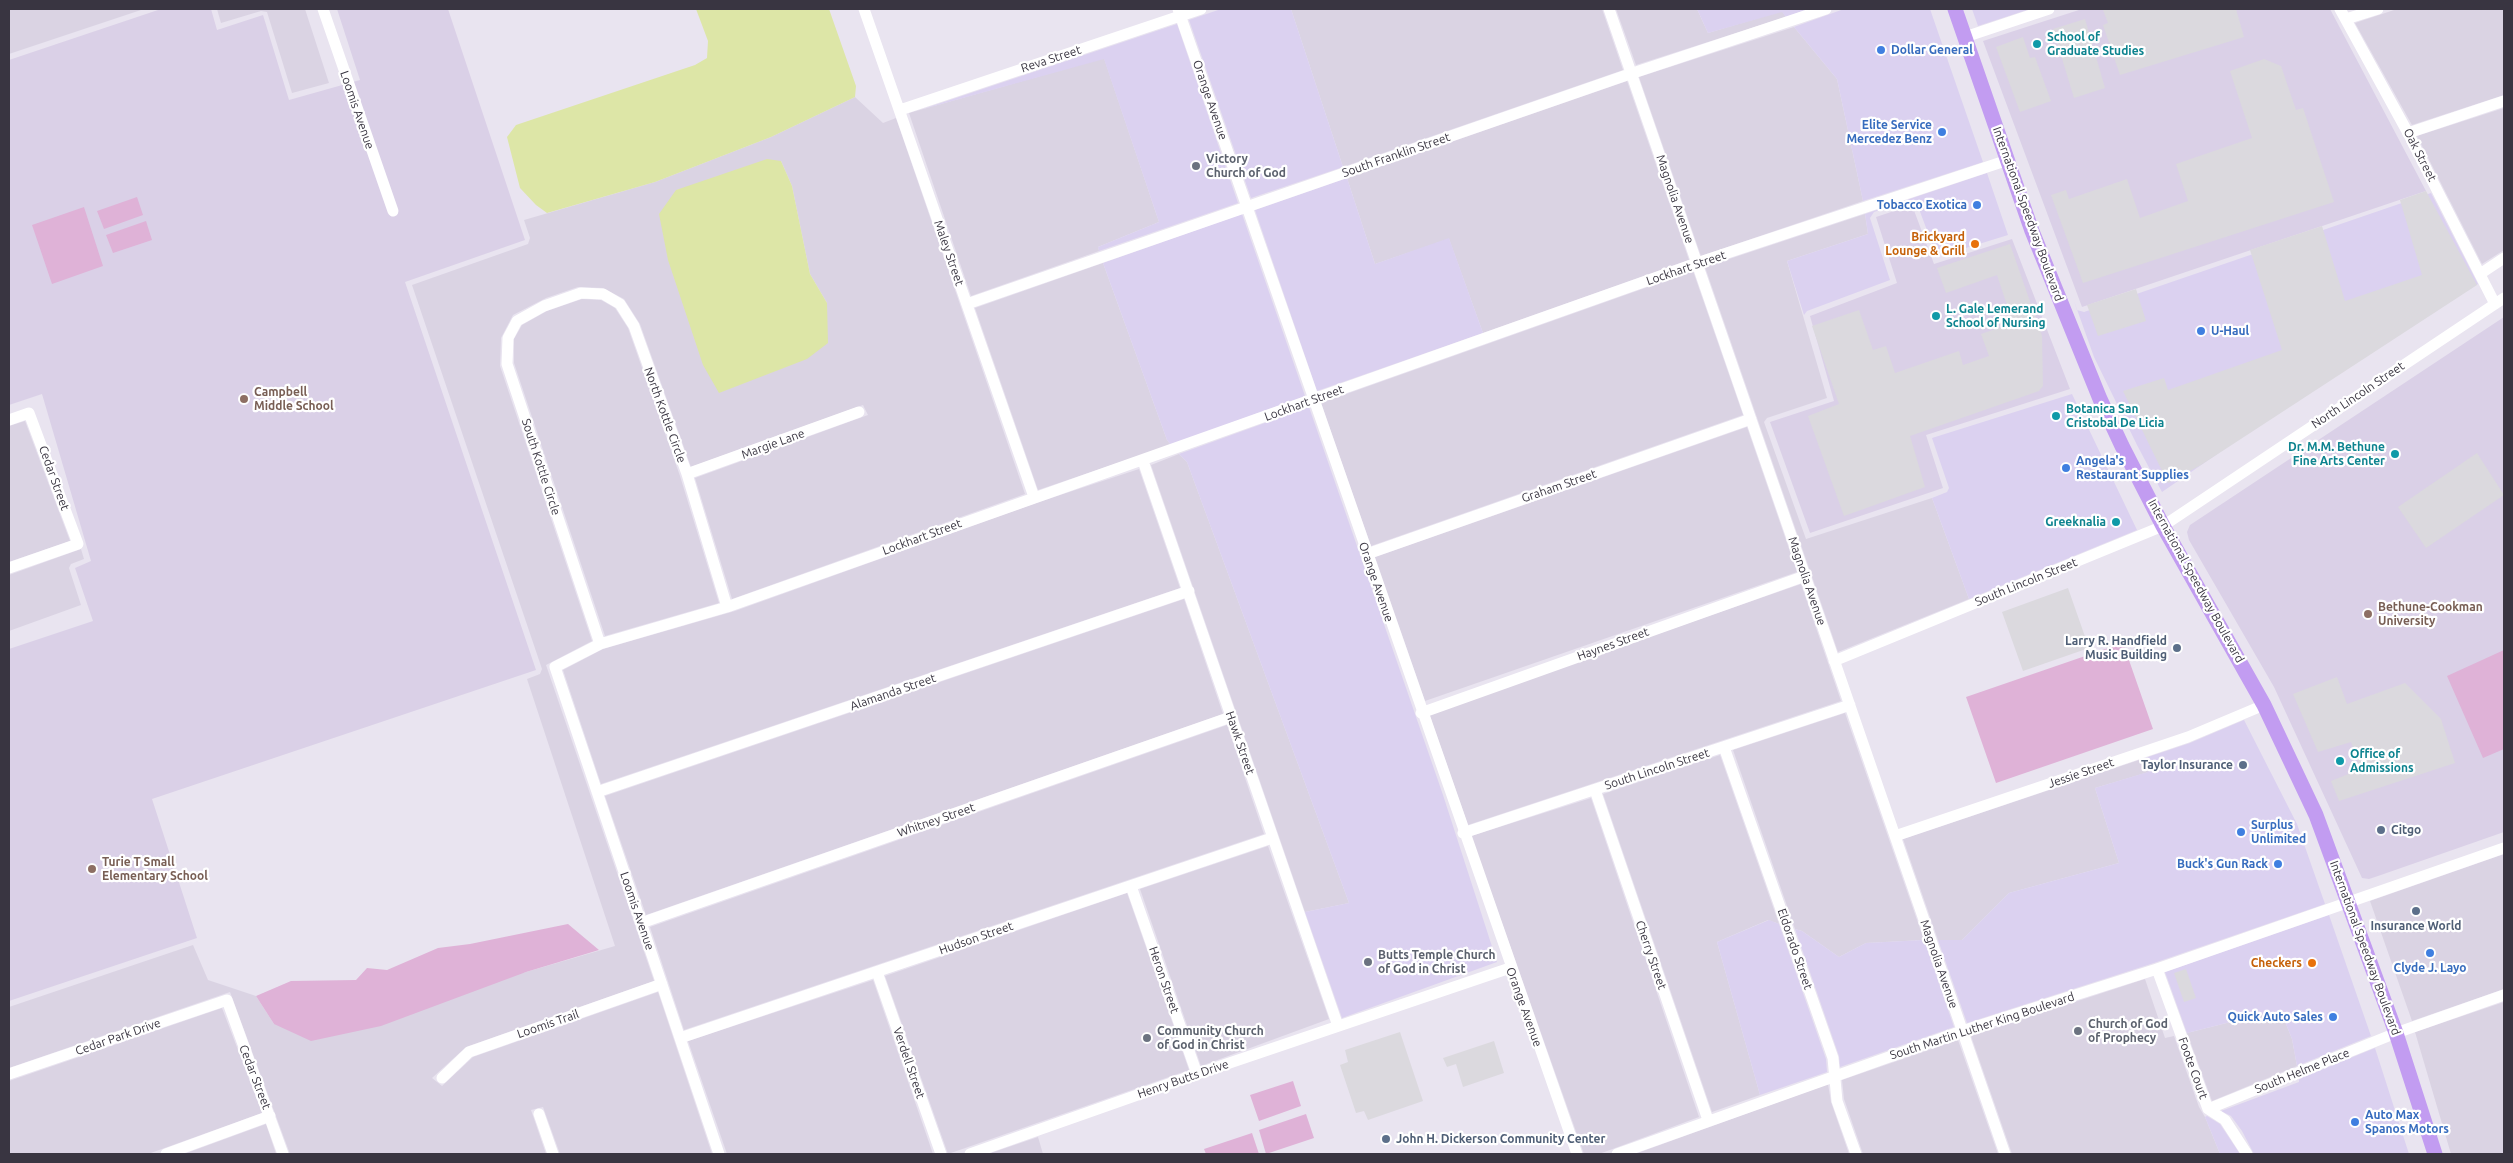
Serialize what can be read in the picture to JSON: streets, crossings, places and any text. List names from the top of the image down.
{
  "streets": {
    "main road": ["International Speedway Boulevard"],
    "street": [
      "Reva Street",
      "Orange Avenue",
      "Loomis Avenue",
      "South Franklin Street",
      "Oak Street",
      "Magnolia Avenue",
      "Maley Street",
      "Lockhart Street",
      "North Lincoln Street",
      "North Kottle Circle",
      "Margie Lane",
      "South Kottle Circle",
      "Cedar Street",
      "Graham Street",
      "South Lincoln Street",
      "Haynes Street",
      "Alamanda Street",
      "Hawk Street",
      "Jessie Street",
      "Whitney Street",
      "Hudson Street",
      "Eldorado Street",
      "Cherry Street",
      "Heron Street",
      "Loomis Trail",
      "South Martin Luther King Boulevard",
      "Cedar Park Drive",
      "Verdell Street",
      "Foote Court",
      "South Helme Place",
      "Henry Butts Drive"
    ]
  },
  "crossings": [
    ["Reva Street", "Orange Avenue"],
    ["Reva Street", "Maley Street"],
    ["Orange Avenue", "South Franklin Street"],
    ["Orange Avenue", "Lockhart Street"],
    ["Orange Avenue", "Graham Street"],
    ["Orange Avenue", "South Lincoln Street"],
    ["Orange Avenue", "Haynes Street"],
    ["Orange Avenue", "Henry Butts Drive"],
    ["Loomis Avenue", "Lockhart Street"],
    ["Loomis Avenue", "Alamanda Street"],
    ["Loomis Avenue", "Whitney Street"],
    ["Loomis Avenue", "Hudson Street"],
    ["Loomis Avenue", "Loomis Trail"],
    ["South Franklin Street", "Magnolia Avenue"],
    ["South Franklin Street", "Maley Street"],
    ["Oak Street", "North Lincoln Street"],
    ["Magnolia Avenue", "Lockhart Street"],
    ["Magnolia Avenue", "Graham Street"],
    ["Magnolia Avenue", "South Lincoln Street"],
    ["Magnolia Avenue", "Haynes Street"],
    ["Magnolia Avenue", "Jessie Street"],
    ["Magnolia Avenue", "South Martin Luther King Boulevard"],
    ["International Speedway Boulevard", "Lockhart Street"],
    ["International Speedway Boulevard", "North Lincoln Street"],
    ["International Speedway Boulevard", "South Lincoln Street"],
    ["International Speedway Boulevard", "Jessie Street"],
    ["International Speedway Boulevard", "South Martin Luther King Boulevard"],
    ["International Speedway Boulevard", "South Helme Place"],
    ["Maley Street", "Lockhart Street"],
    ["Lockhart Street", "North Kottle Circle"],
    ["Lockhart Street", "South Kottle Circle"],
    ["Lockhart Street", "Hawk Street"],
    ["North Lincoln Street", "South Lincoln Street"],
    ["North Kottle Circle", "Margie Lane"],
    ["North Kottle Circle", "South Kottle Circle"],
    ["Cedar Street", "Cedar Park Drive"],
    ["South Lincoln Street", "Eldorado Street"],
    ["South Lincoln Street", "Cherry Street"],
    ["Alamanda Street", "Hawk Street"],
    ["Hawk Street", "Whitney Street"],
    ["Hawk Street", "Hudson Street"],
    ["Hawk Street", "Henry Butts Drive"],
    ["Hudson Street", "Heron Street"],
    ["Hudson Street", "Verdell Street"],
    ["Eldorado Street", "South Martin Luther King Boulevard"],
    ["Cherry Street", "South Martin Luther King Boulevard"],
    ["Heron Street", "Henry Butts Drive"],
    ["South Martin Luther King Boulevard", "Foote Court"],
    ["Foote Court", "South Helme Place"]
  ],
  "places": [
    "School of Graduate Studies",
    "Dollar General",
    "Elite Service Mercedez Benz",
    "Victory Church of God",
    "Tobacco Exotica",
    "Brickyard Lounge & Grill",
    "L. Gale Lemerand School of Nursing",
    "U-Haul",
    "Campbell Middle School",
    "Botanica San Cristobal De Licia",
    "Dr. M.M. Bethune Fine Arts Center",
    "Angela's Restaurant Supplies",
    "Greeknalia",
    "Bethune-Cookman University",
    "Larry R. Handfield Music Building",
    "Office of Admissions",
    "Taylor Insurance",
    "Citgo",
    "Surplus Unlimited",
    "Buck's Gun Rack",
    "Turie T Small Elementary School",
    "Insurance World",
    "Clyde J. Layo",
    "Butts Temple Church of God in Christ",
    "Checkers",
    "Quick Auto Sales",
    "Church of God of Prophecy",
    "Community Church of God in Christ",
    "Auto Max Spanos Motors",
    "John H. Dickerson Community Center"
  ]
}
